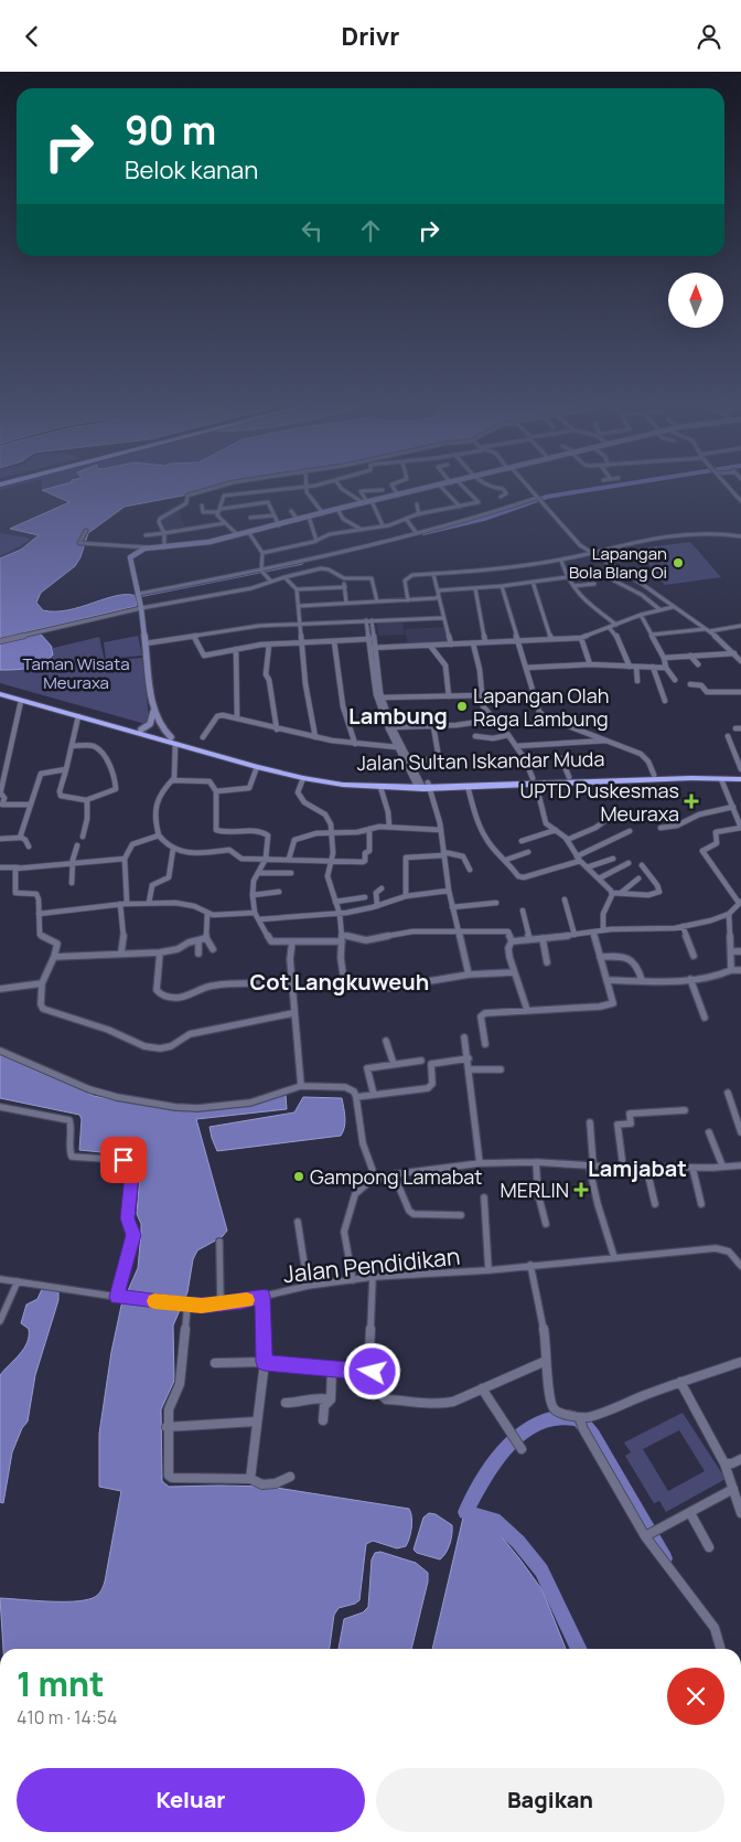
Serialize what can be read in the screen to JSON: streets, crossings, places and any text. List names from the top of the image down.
{
  "streets": {
    "highway": ["Jalan Sultan Iskandar Muda"],
    "street": ["Jalan Pendidikan"]
  },
  "districts": ["Lambung", "Cot Langkuweuh", "Lamjabat"],
  "parks": ["Taman Wisata Meuraxa"],
  "places": {
    "other": ["Lapangan Bola Blang Oi", "Lapangan Olah Raga Lambung", "Gampong Lamabat"],
    "health": ["UPTD Puskesmas Meuraxa", "MERLIN"]
  },
  "north": "top",
  "page": {
    "header": "Drivr",
    "turn": ["90 m", "Belok kanan"],
    "heading": ["1 mnt", "410 m · 14:54"],
    "buttons": ["Keluar", "Bagikan"]
  }
}
